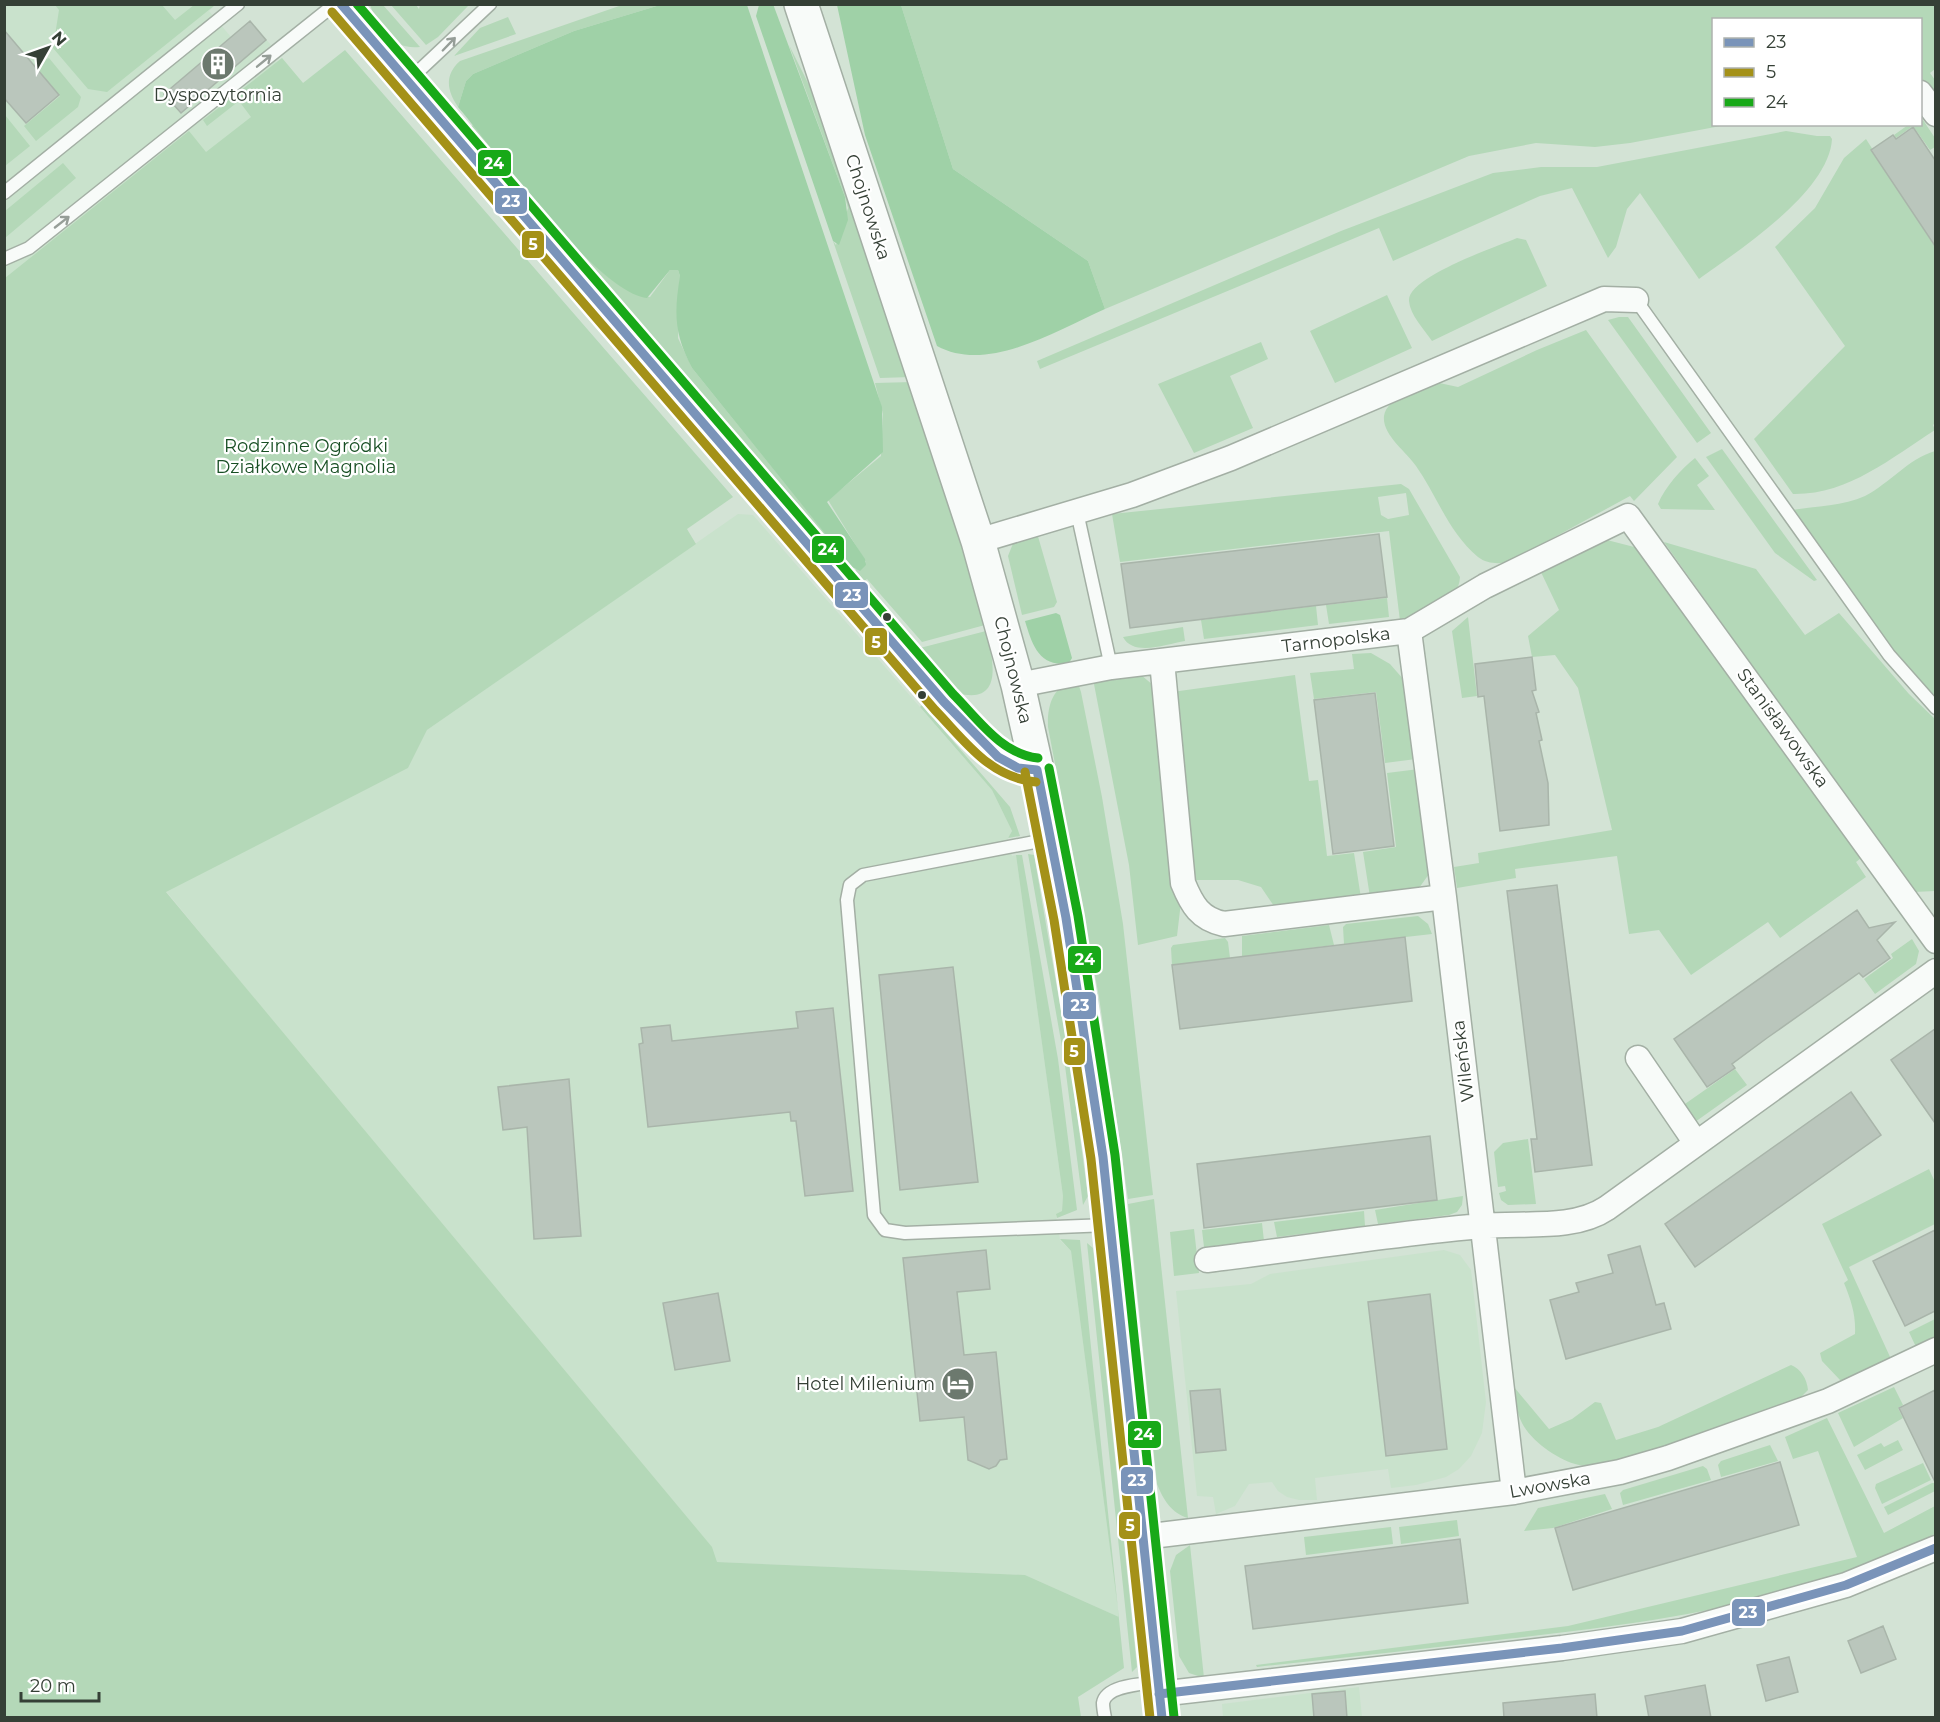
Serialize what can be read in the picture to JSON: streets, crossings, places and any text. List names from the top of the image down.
{
  "streets": {
    "main road": ["Chojnowska"],
    "street": [
      "Tarnopolska",
      "Stanisławowska",
      "Wileńska",
      "Lwowska"
    ]
  },
  "crossings": [
    ["Chojnowska", "Tarnopolska"],
    ["Chojnowska", "Lwowska"],
    ["Tarnopolska", "Stanisławowska"],
    ["Tarnopolska", "Wileńska"],
    ["Wileńska", "Lwowska"]
  ],
  "parks": ["Rodzinne Ogródki Działkowe Magnolia"],
  "places": {
    "building": ["Dyspozytornia"],
    "hotel": ["Hotel Milenium"]
  },
  "lines": ["transit line 23", "transit line 24", "transit line 5"],
  "legend": ["23", "5", "24"],
  "scale_bar": "20 m",
  "north": "top right"
}
